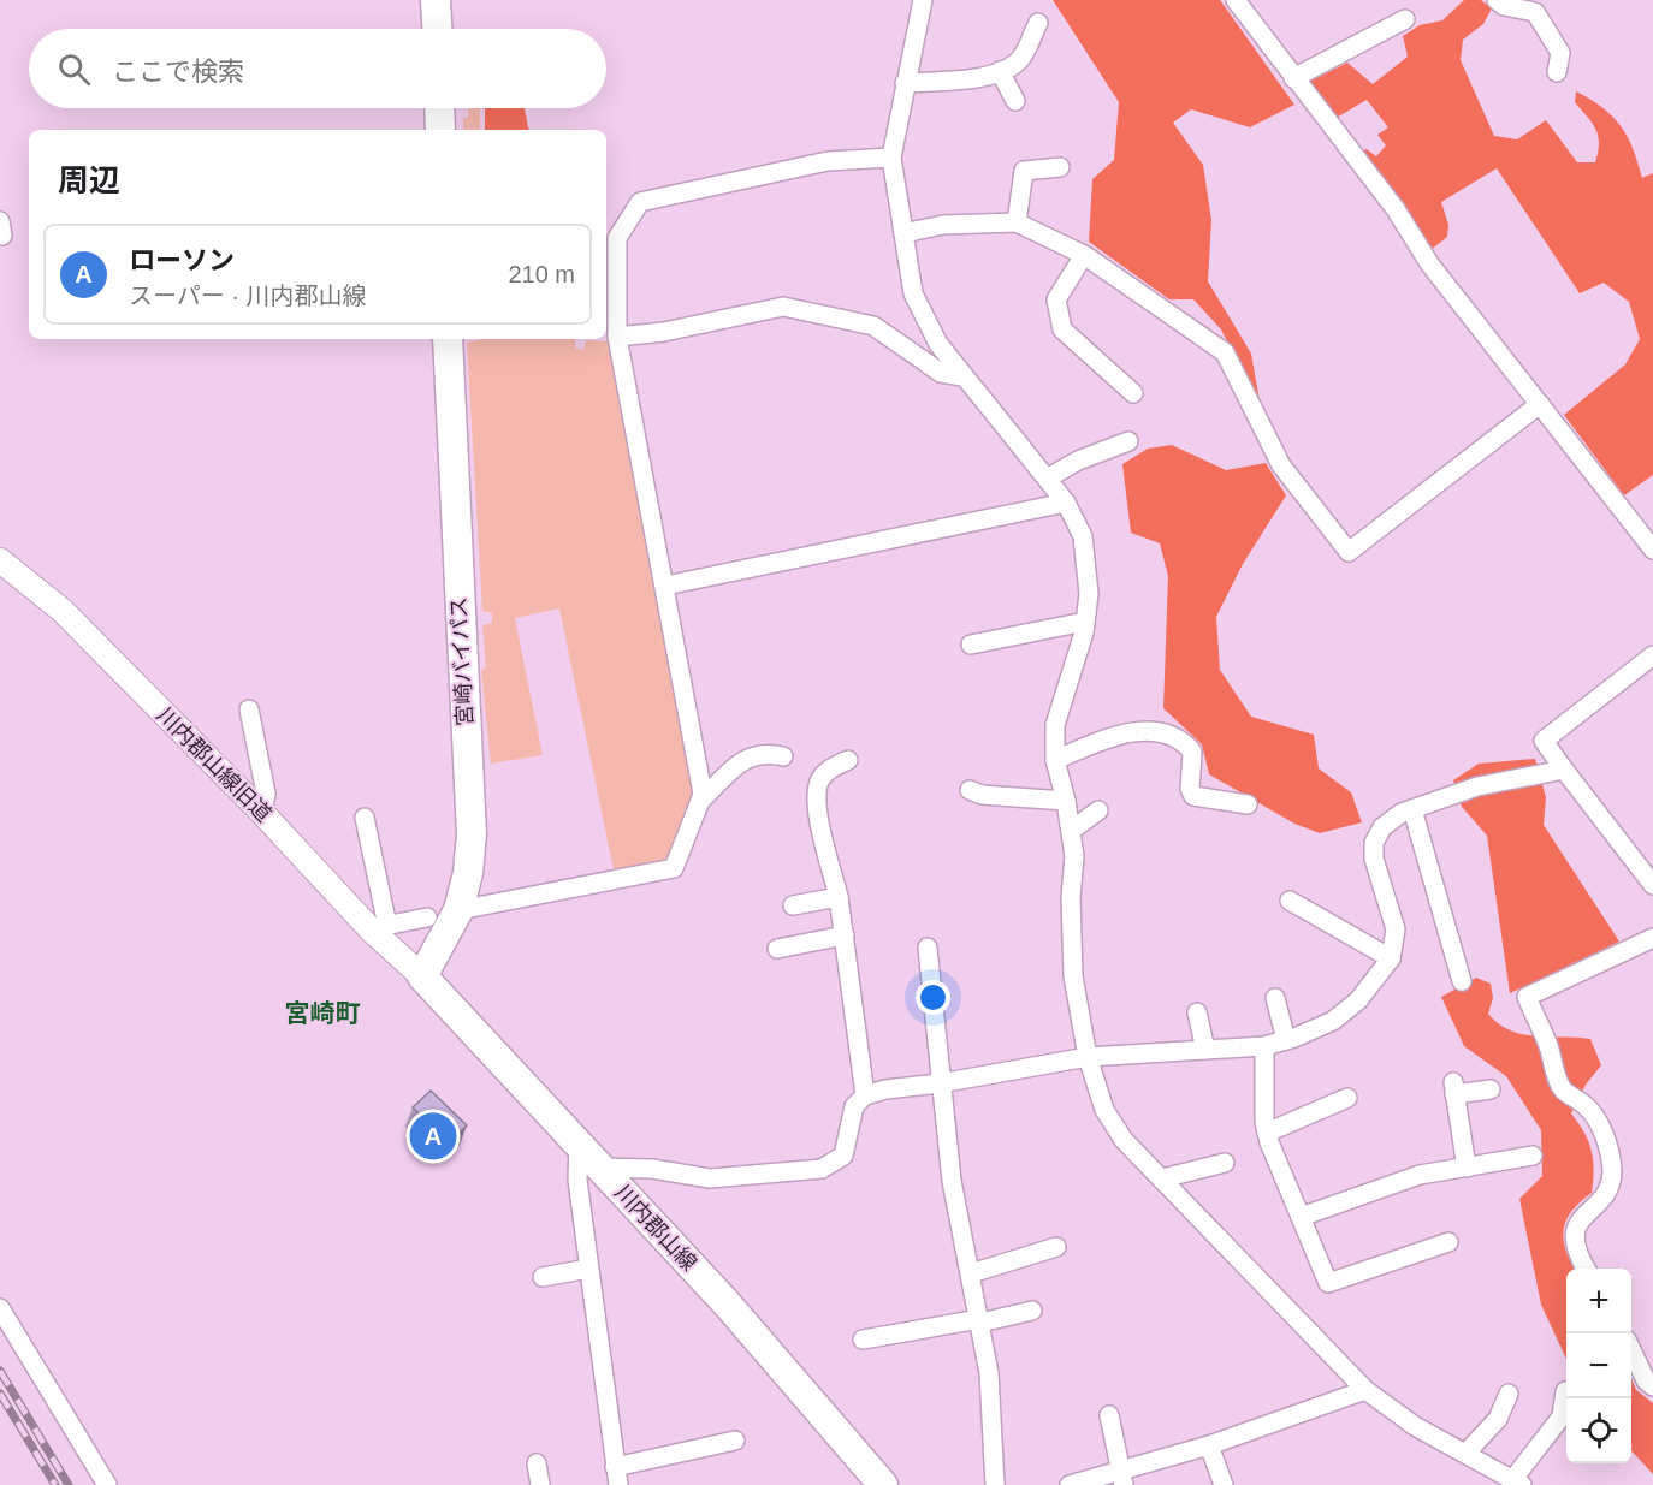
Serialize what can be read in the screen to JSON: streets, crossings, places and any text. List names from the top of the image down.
{
  "streets": {
    "main road": ["宮崎バイパス", "川内郡山線"],
    "street": ["川内郡山線旧道"]
  },
  "crossings": [
    ["宮崎バイパス", "川内郡山線旧道"],
    ["宮崎バイパス", "川内郡山線"],
    ["川内郡山線旧道", "川内郡山線"]
  ],
  "districts": ["宮崎町"],
  "page": {
    "search": "ここで検索",
    "heading": "周辺",
    "list": [
      {
        "mark": "A",
        "name": "ローソン",
        "note": "スーパー · 川内郡山線",
        "value": "210 m"
      }
    ],
    "pins": "A",
    "map_buttons": ["+", "−"]
  }
}
